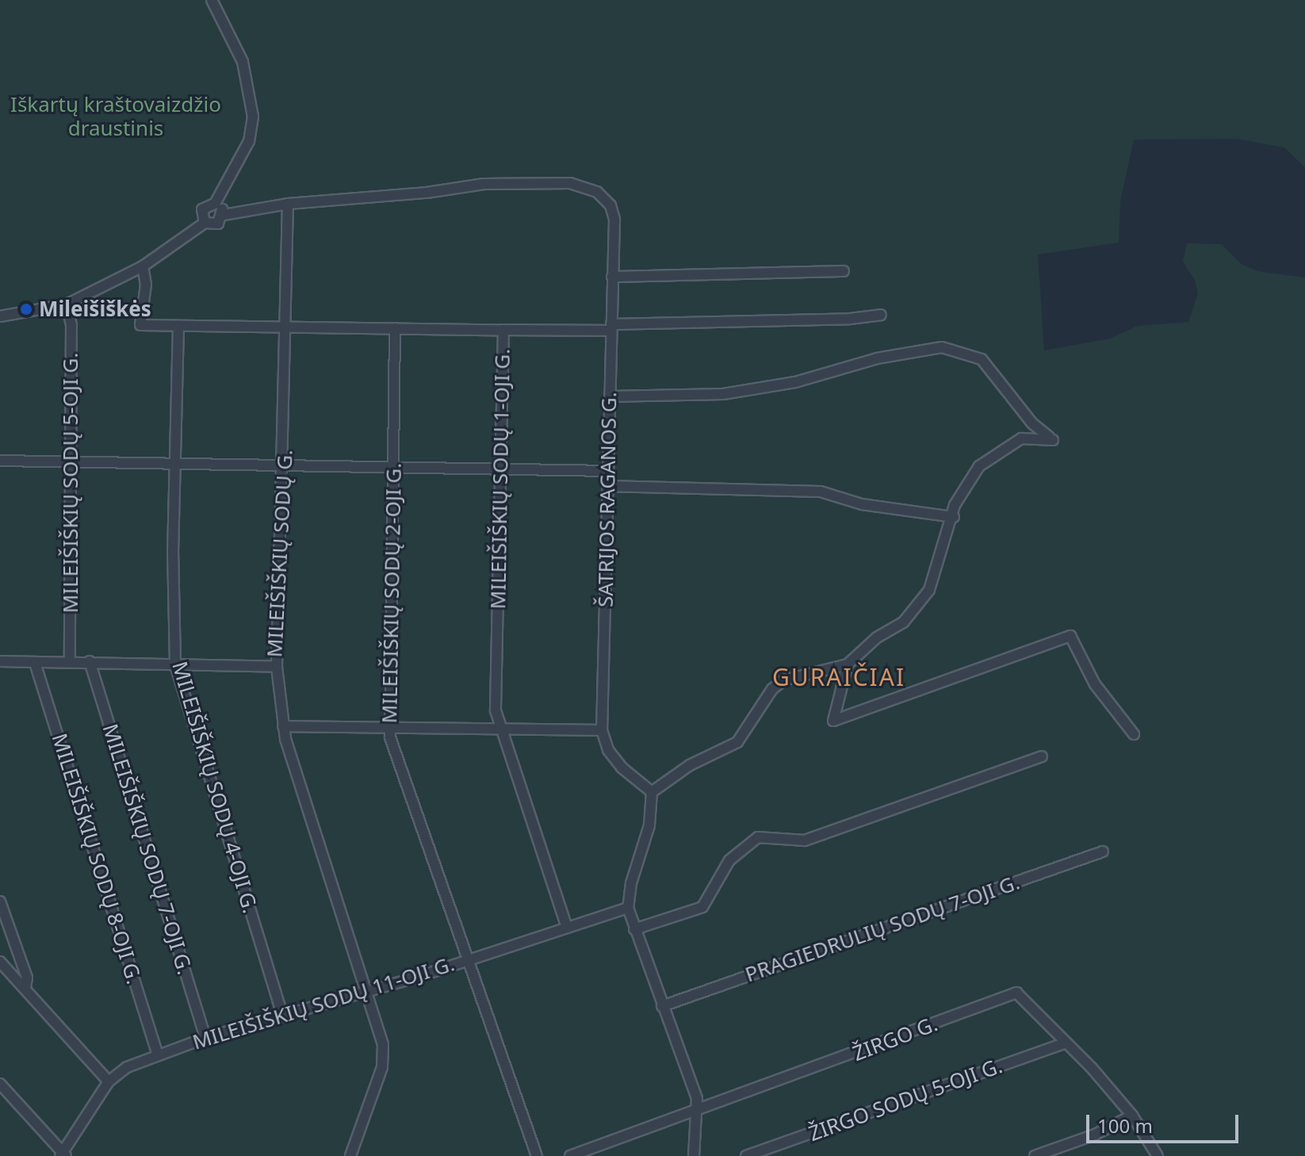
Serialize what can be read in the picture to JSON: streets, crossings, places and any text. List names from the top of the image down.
{
  "streets": {
    "street": [
      "MILEIŠIŠKIŲ SODŲ 1-OJI G.",
      "MILEIŠIŠKIŲ SODŲ 5-OJI G.",
      "ŠATRIJOS RAGANOS G.",
      "MILEIŠIŠKIŲ SODŲ G.",
      "MILEIŠIŠKIŲ SODŲ 2-OJI G.",
      "MILEIŠIŠKIŲ SODŲ 4-OJI G.",
      "MILEIŠIŠKIŲ SODŲ 7-OJI G.",
      "MILEIŠIŠKIŲ SODŲ 8-OJI G.",
      "PRAGIEDRULIŲ SODŲ 7-OJI G.",
      "MILEIŠIŠKIŲ SODŲ 11-OJI G.",
      "ŽIRGO G.",
      "ŽIRGO SODŲ 5-OJI G."
    ]
  },
  "crossings": [
    ["MILEIŠIŠKIŲ SODŲ 1-OJI G.", "MILEIŠIŠKIŲ SODŲ G."],
    ["MILEIŠIŠKIŲ SODŲ 1-OJI G.", "MILEIŠIŠKIŲ SODŲ 2-OJI G."],
    ["MILEIŠIŠKIŲ SODŲ 1-OJI G.", "MILEIŠIŠKIŲ SODŲ 4-OJI G."],
    ["MILEIŠIŠKIŲ SODŲ 1-OJI G.", "MILEIŠIŠKIŲ SODŲ 11-OJI G."],
    ["MILEIŠIŠKIŲ SODŲ 5-OJI G.", "MILEIŠIŠKIŲ SODŲ G."],
    ["ŠATRIJOS RAGANOS G.", "MILEIŠIŠKIŲ SODŲ G."],
    ["MILEIŠIŠKIŲ SODŲ G.", "MILEIŠIŠKIŲ SODŲ 4-OJI G."],
    ["MILEIŠIŠKIŲ SODŲ G.", "MILEIŠIŠKIŲ SODŲ 7-OJI G."],
    ["MILEIŠIŠKIŲ SODŲ G.", "MILEIŠIŠKIŲ SODŲ 8-OJI G."],
    ["MILEIŠIŠKIŲ SODŲ 2-OJI G.", "MILEIŠIŠKIŲ SODŲ 11-OJI G."],
    ["MILEIŠIŠKIŲ SODŲ 4-OJI G.", "MILEIŠIŠKIŲ SODŲ 11-OJI G."],
    ["MILEIŠIŠKIŲ SODŲ 7-OJI G.", "MILEIŠIŠKIŲ SODŲ 11-OJI G."],
    ["MILEIŠIŠKIŲ SODŲ 8-OJI G.", "MILEIŠIŠKIŲ SODŲ 11-OJI G."],
    ["ŽIRGO G.", "ŽIRGO SODŲ 5-OJI G."]
  ],
  "districts": ["GURAIČIAI"],
  "parks": ["Iškartų kraštovaizdžio draustinis"],
  "places": ["Mileišiškės"],
  "scale_bar": "100 m"
}
